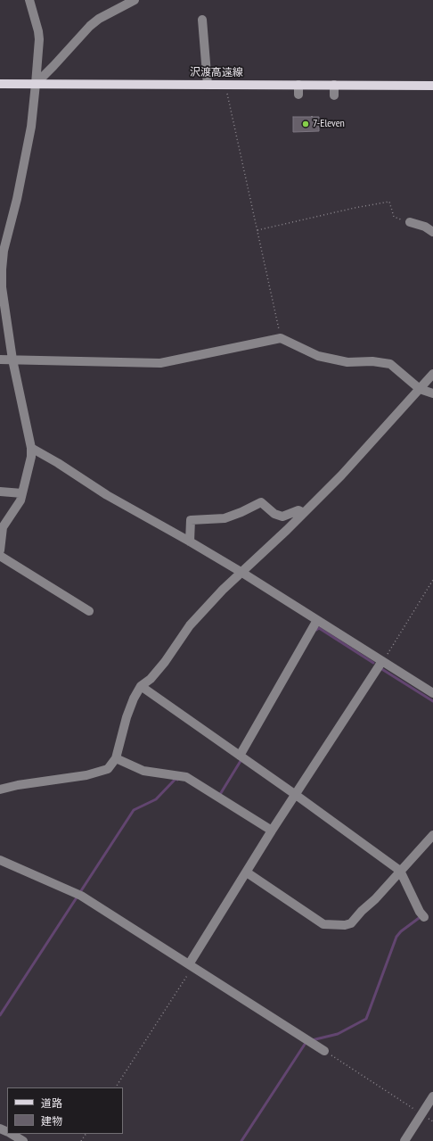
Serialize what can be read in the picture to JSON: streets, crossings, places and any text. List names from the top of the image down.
{
  "streets": {
    "main road": ["沢渡高遠線"]
  },
  "places": ["7-Eleven"],
  "legend": ["道路", "建物"]
}
